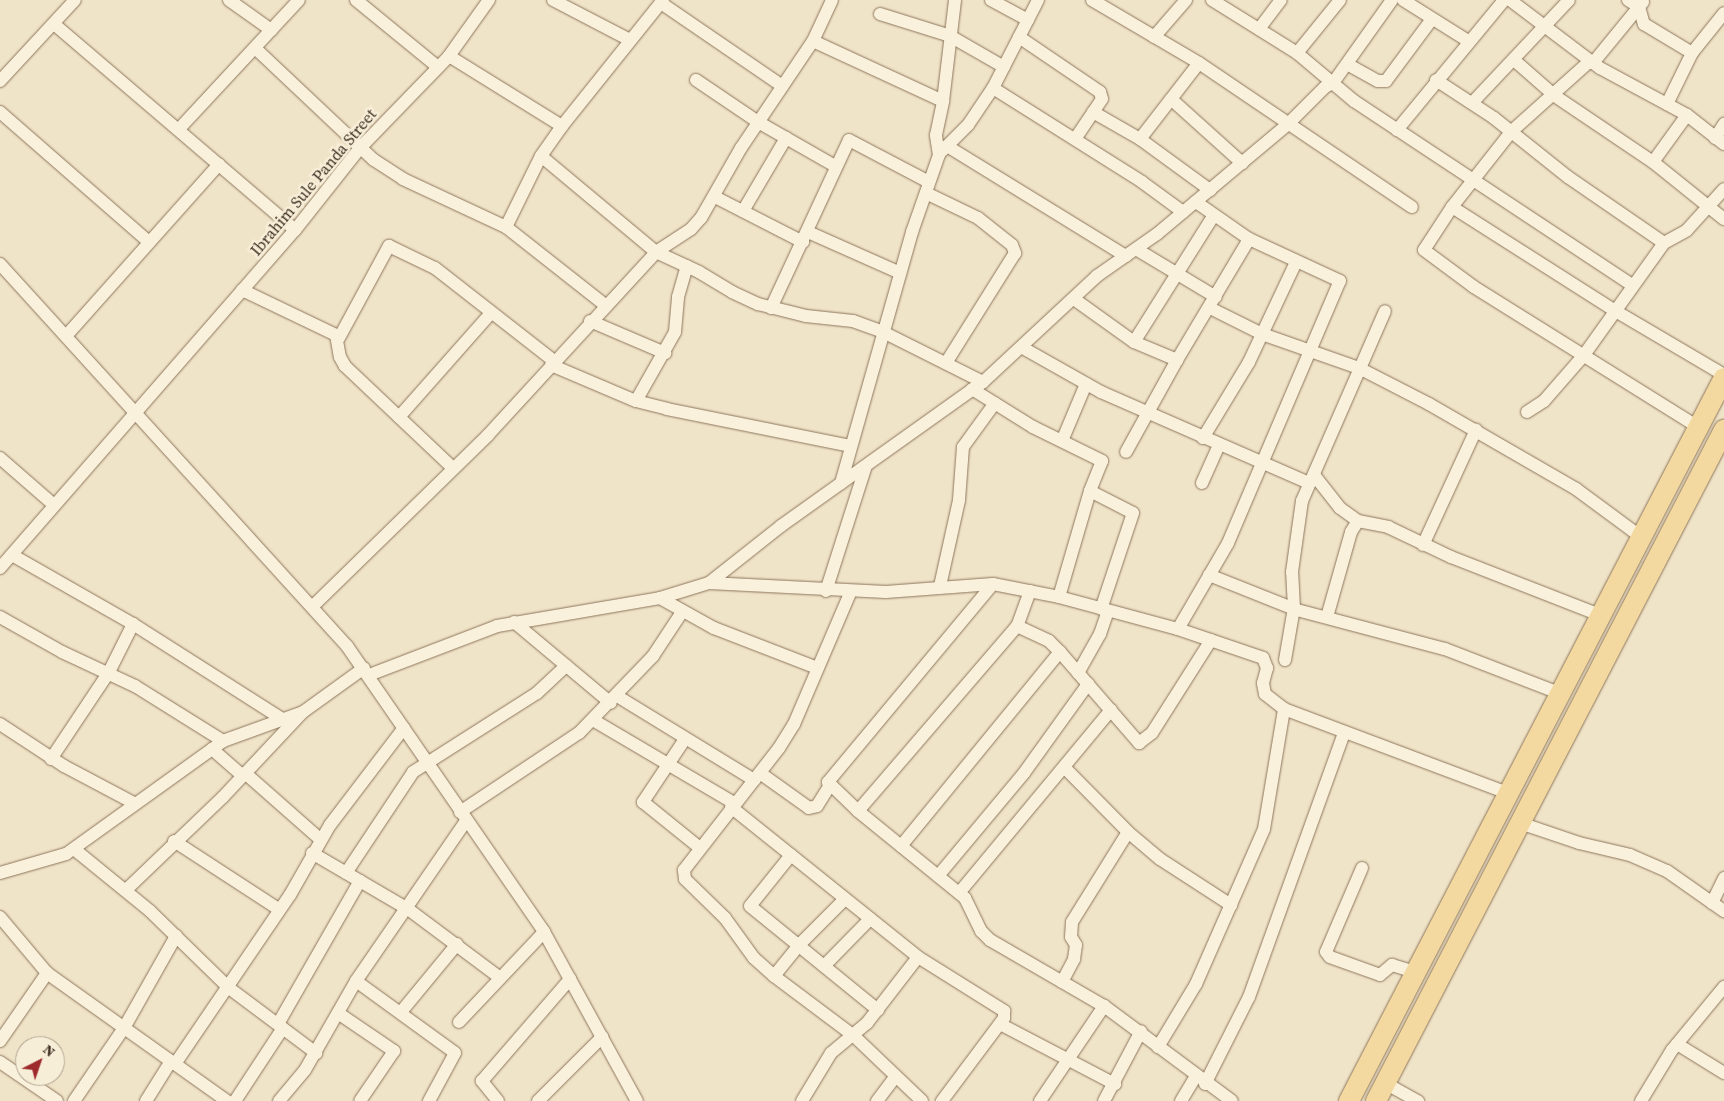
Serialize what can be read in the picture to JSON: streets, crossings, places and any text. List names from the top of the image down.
{
  "streets": {
    "street": ["Ibrahim Sule Panda Street"]
  },
  "north": "top right"
}
